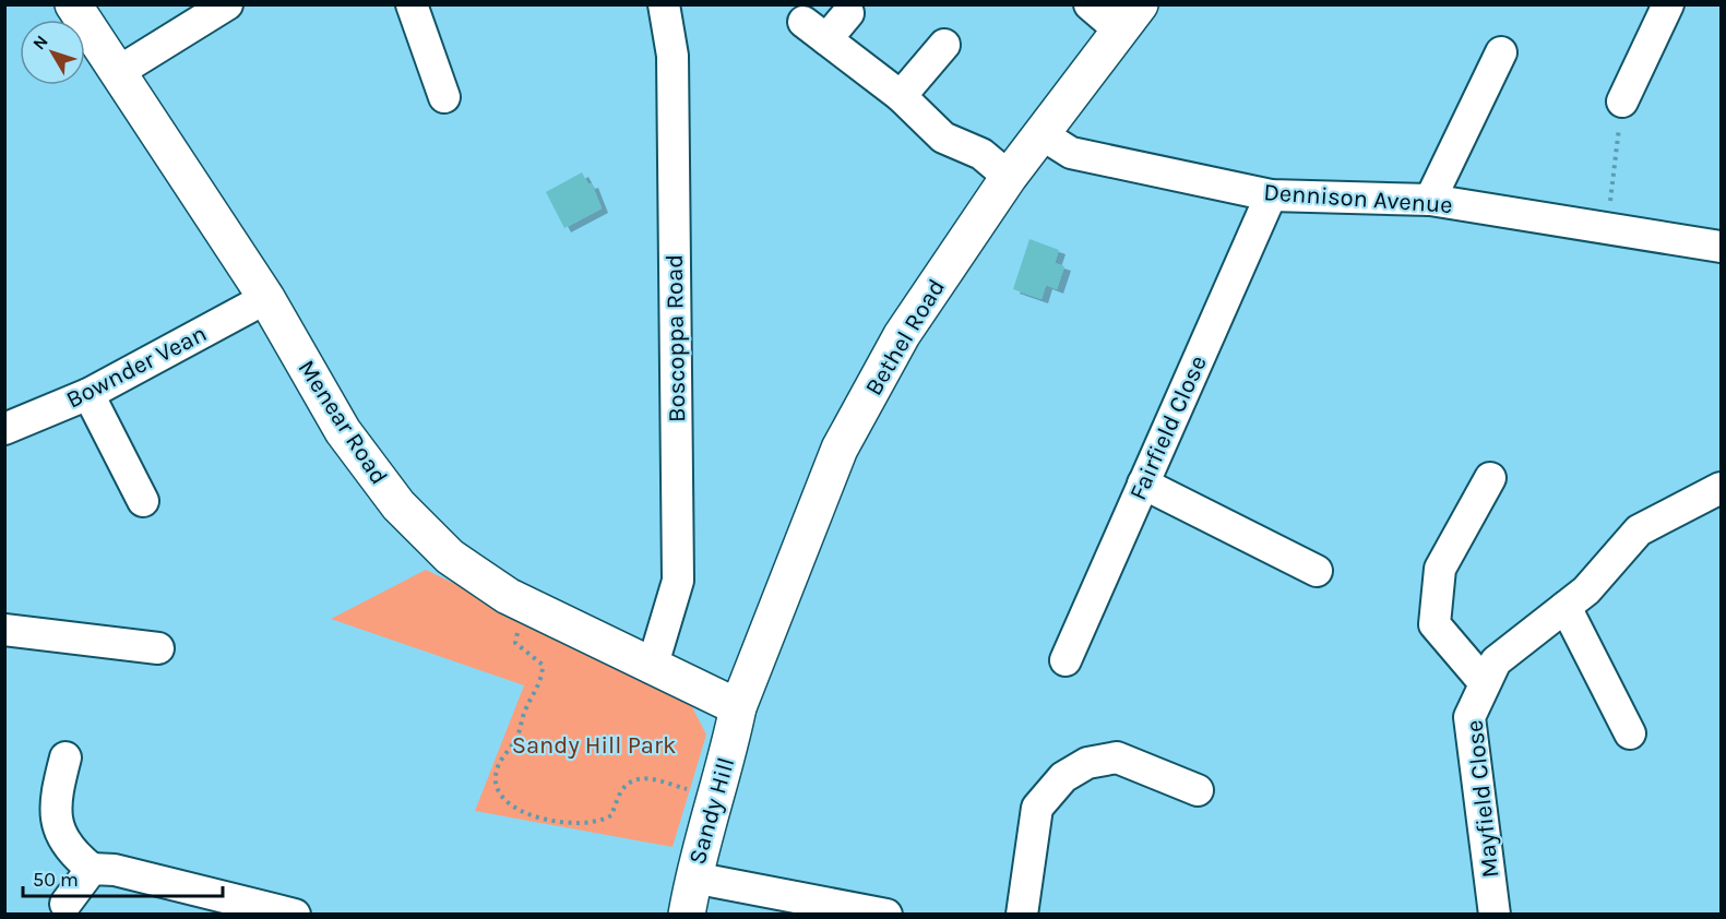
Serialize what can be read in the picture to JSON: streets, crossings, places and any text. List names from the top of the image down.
{
  "streets": {
    "street": [
      "Dennison Avenue",
      "Bethel Road",
      "Boscoppa Road",
      "Bownder Vean",
      "Menear Road",
      "Fairfield Close",
      "Mayfield Close",
      "Sandy Hill"
    ]
  },
  "crossings": [
    ["Dennison Avenue", "Bethel Road"],
    ["Dennison Avenue", "Fairfield Close"],
    ["Bethel Road", "Menear Road"],
    ["Bethel Road", "Sandy Hill"],
    ["Boscoppa Road", "Menear Road"],
    ["Bownder Vean", "Menear Road"],
    ["Menear Road", "Sandy Hill"]
  ],
  "parks": ["Sandy Hill Park"],
  "scale_bar": "50 m",
  "north": "top left"
}
